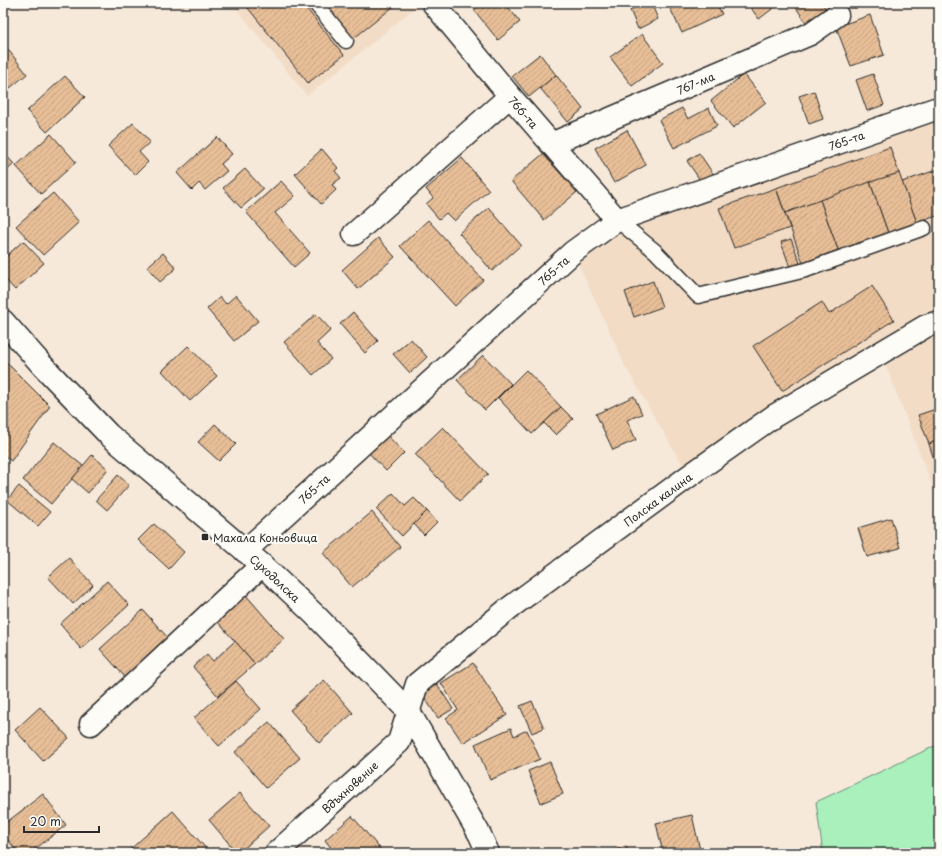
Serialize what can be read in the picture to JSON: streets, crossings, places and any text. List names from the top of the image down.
{
  "streets": {
    "street": [
      "767-ма",
      "766-та",
      "765-та",
      "Полска калина",
      "Суходолска",
      "Вдъхновение"
    ]
  },
  "crossings": [
    ["767-ма", "766-та"],
    ["766-та", "765-та"],
    ["765-та", "Суходолска"],
    ["Полска калина", "Суходолска"],
    ["Полска калина", "Вдъхновение"],
    ["Суходолска", "Вдъхновение"]
  ],
  "places": {
    "transit": ["Махала Коньовица"]
  },
  "scale_bar": "20 m"
}
